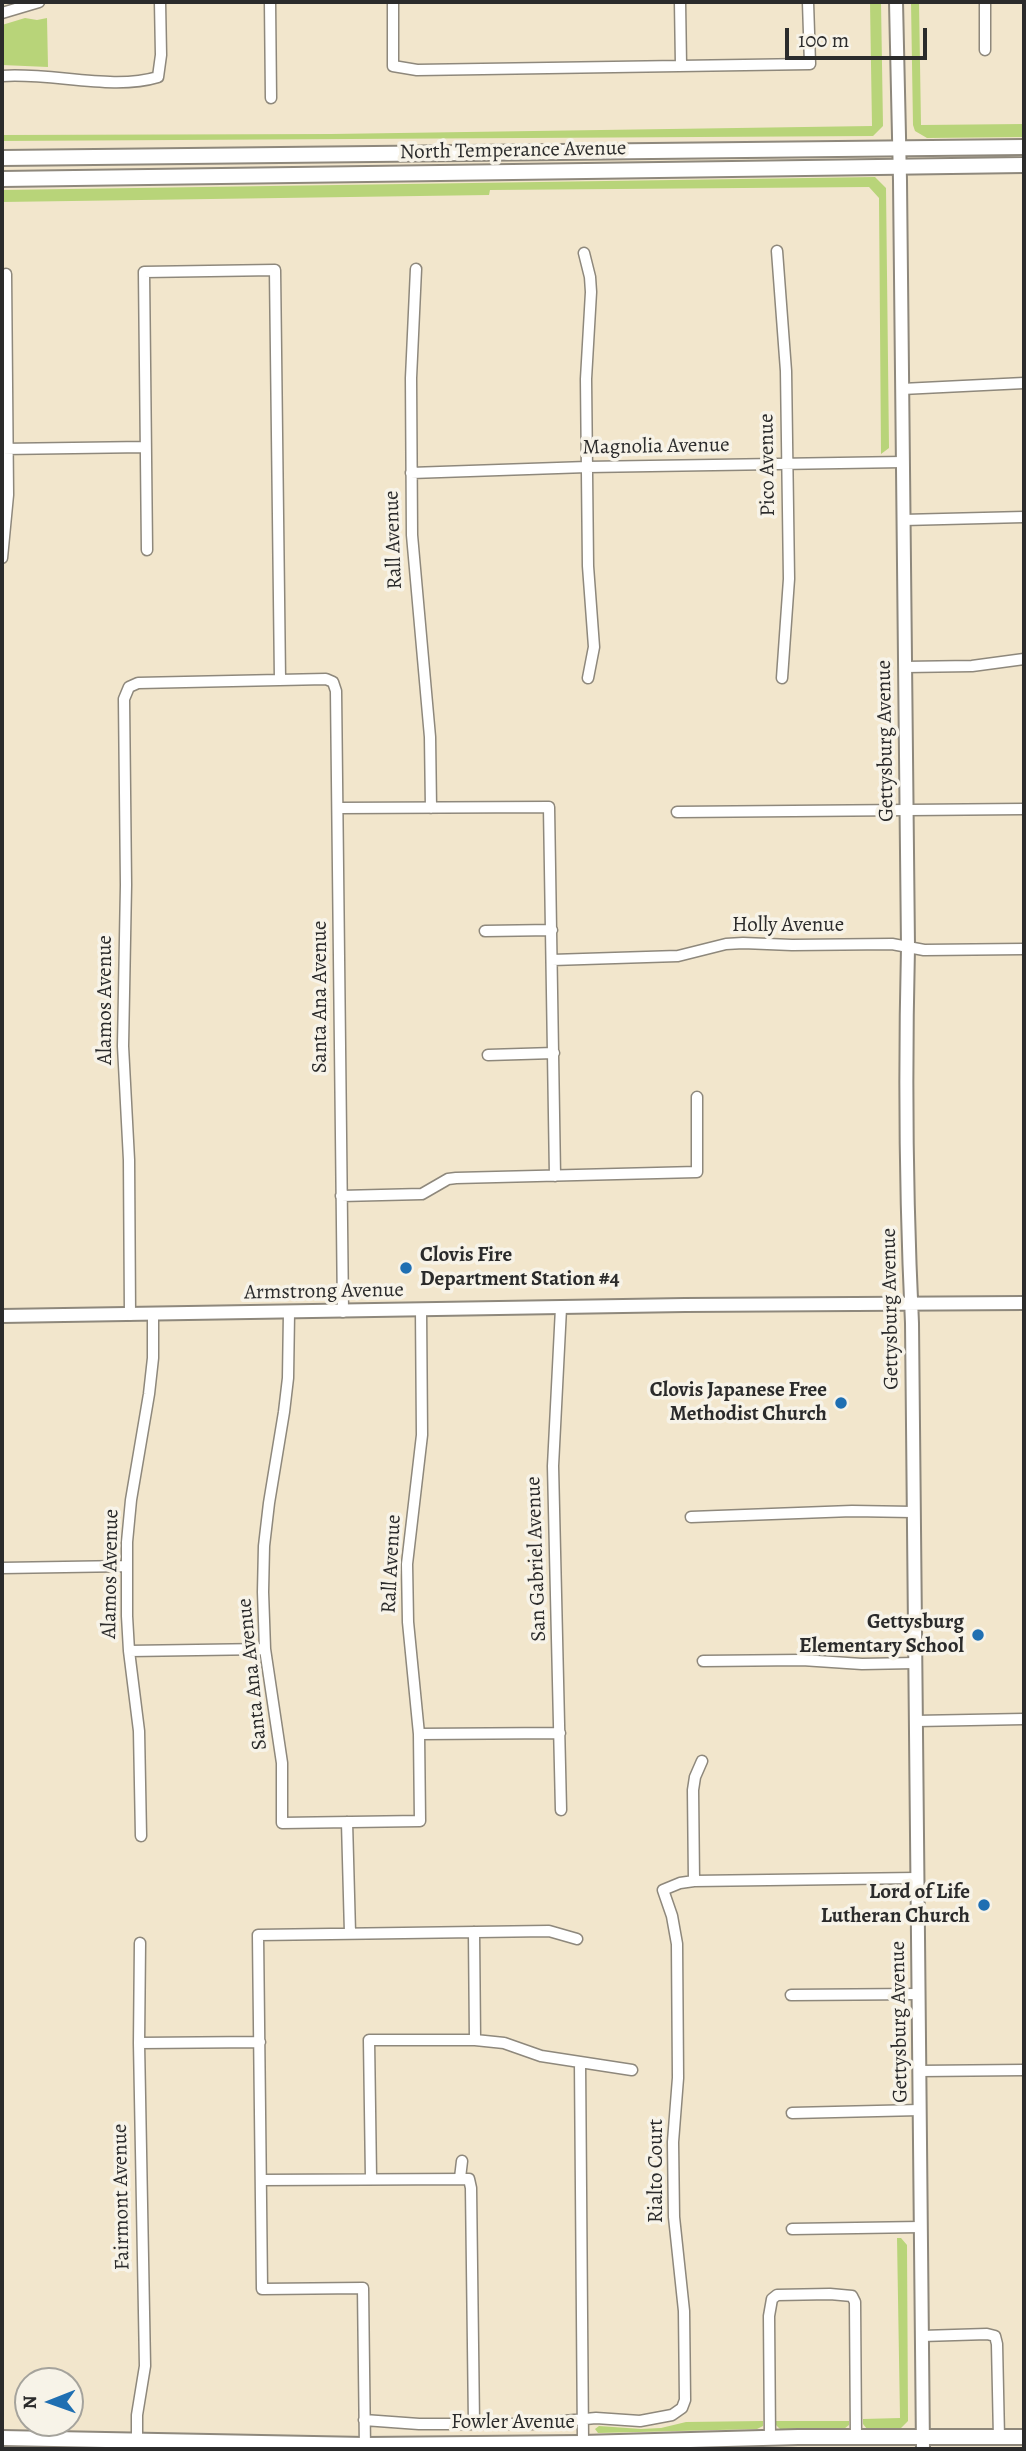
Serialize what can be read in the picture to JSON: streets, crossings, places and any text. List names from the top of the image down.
{
  "streets": {
    "main road": ["North Temperance Avenue", "Fowler Avenue"],
    "street": [
      "Magnolia Avenue",
      "Pico Avenue",
      "Rall Avenue",
      "Gettysburg Avenue",
      "Holly Avenue",
      "Santa Ana Avenue",
      "Alamos Avenue",
      "Armstrong Avenue",
      "San Gabriel Avenue",
      "Rialto Court",
      "Fairmont Avenue"
    ]
  },
  "crossings": [
    ["North Temperance Avenue", "Gettysburg Avenue"],
    ["Magnolia Avenue", "Pico Avenue"],
    ["Magnolia Avenue", "Rall Avenue"],
    ["Magnolia Avenue", "Gettysburg Avenue"],
    ["Rall Avenue", "Santa Ana Avenue"],
    ["Rall Avenue", "Armstrong Avenue"],
    ["Gettysburg Avenue", "Holly Avenue"],
    ["Gettysburg Avenue", "Armstrong Avenue"],
    ["Gettysburg Avenue", "Fowler Avenue"],
    ["Santa Ana Avenue", "Alamos Avenue"],
    ["Santa Ana Avenue", "Armstrong Avenue"],
    ["Alamos Avenue", "Armstrong Avenue"],
    ["Armstrong Avenue", "San Gabriel Avenue"],
    ["Rialto Court", "Fowler Avenue"],
    ["Fairmont Avenue", "Fowler Avenue"]
  ],
  "places": [
    "Clovis Fire Department Station #4",
    "Clovis Japanese Free Methodist Church",
    "Gettysburg Elementary School",
    "Lord of Life Lutheran Church"
  ],
  "scale_bar": "100 m",
  "north": "left"
}
